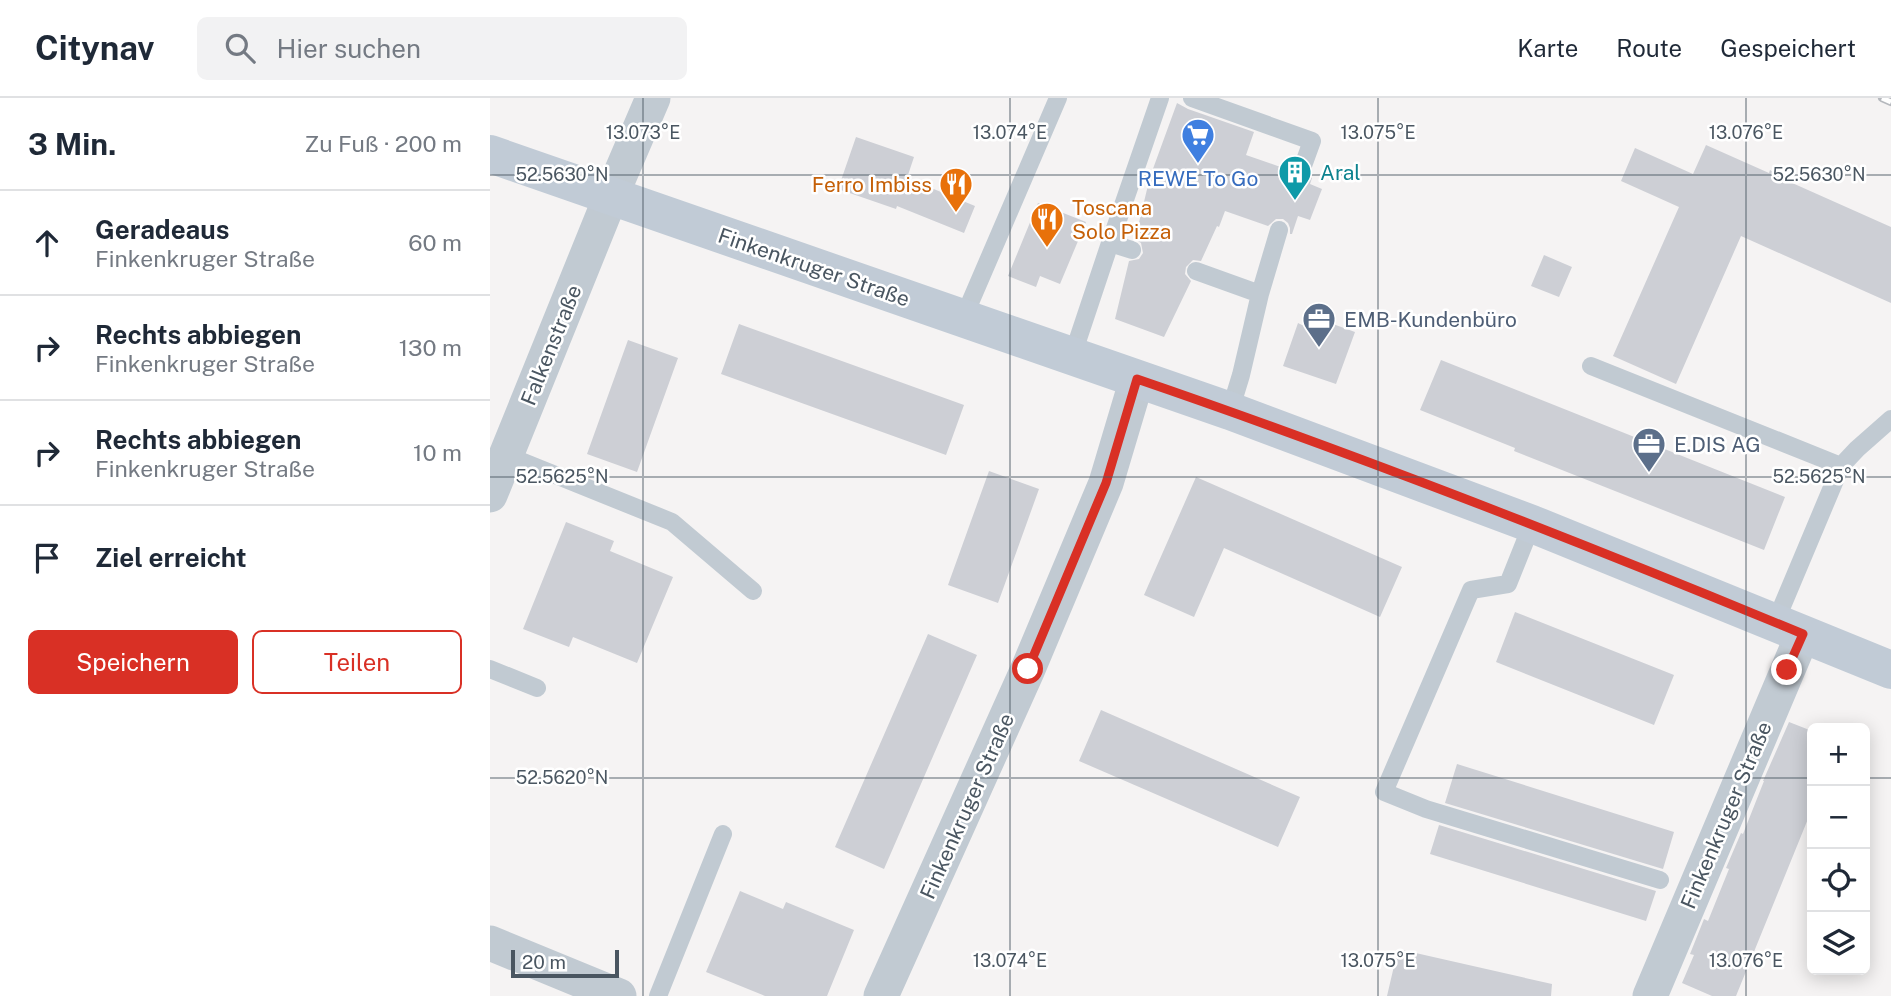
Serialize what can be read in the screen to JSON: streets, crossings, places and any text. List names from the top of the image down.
{
  "streets": {
    "street": ["Finkenkruger Straße", "Falkenstraße"]
  },
  "crossings": [
    ["Finkenkruger Straße", "Falkenstraße"]
  ],
  "places": {
    "supermarket": ["REWE To Go"],
    "building": ["Aral"],
    "restaurant": ["Ferro Imbiss", "Toscana Solo Pizza"],
    "office": ["EMB-Kundenbüro", "E.DIS AG"]
  },
  "scale_bar": "20 m",
  "page": {
    "header": "Citynav",
    "search": "Hier suchen",
    "nav": ["Karte", "Route", "Gespeichert"],
    "heading": ["3 Min.", "Zu Fuß · 200 m"],
    "list": [
      ["Geradeaus", "Finkenkruger Straße", "60 m"],
      ["Rechts abbiegen", "Finkenkruger Straße", "130 m"],
      ["Rechts abbiegen", "Finkenkruger Straße", "10 m"],
      "Ziel erreicht"
    ],
    "buttons": ["Speichern", "Teilen"],
    "map_buttons": ["+", "−"],
    "scale": "20 m"
  },
  "coordinates": [
    "13.073°E",
    "13.074°E",
    "13.075°E",
    "13.076°E",
    "52.5630°N",
    "52.5625°N",
    "52.5620°N"
  ]
}
